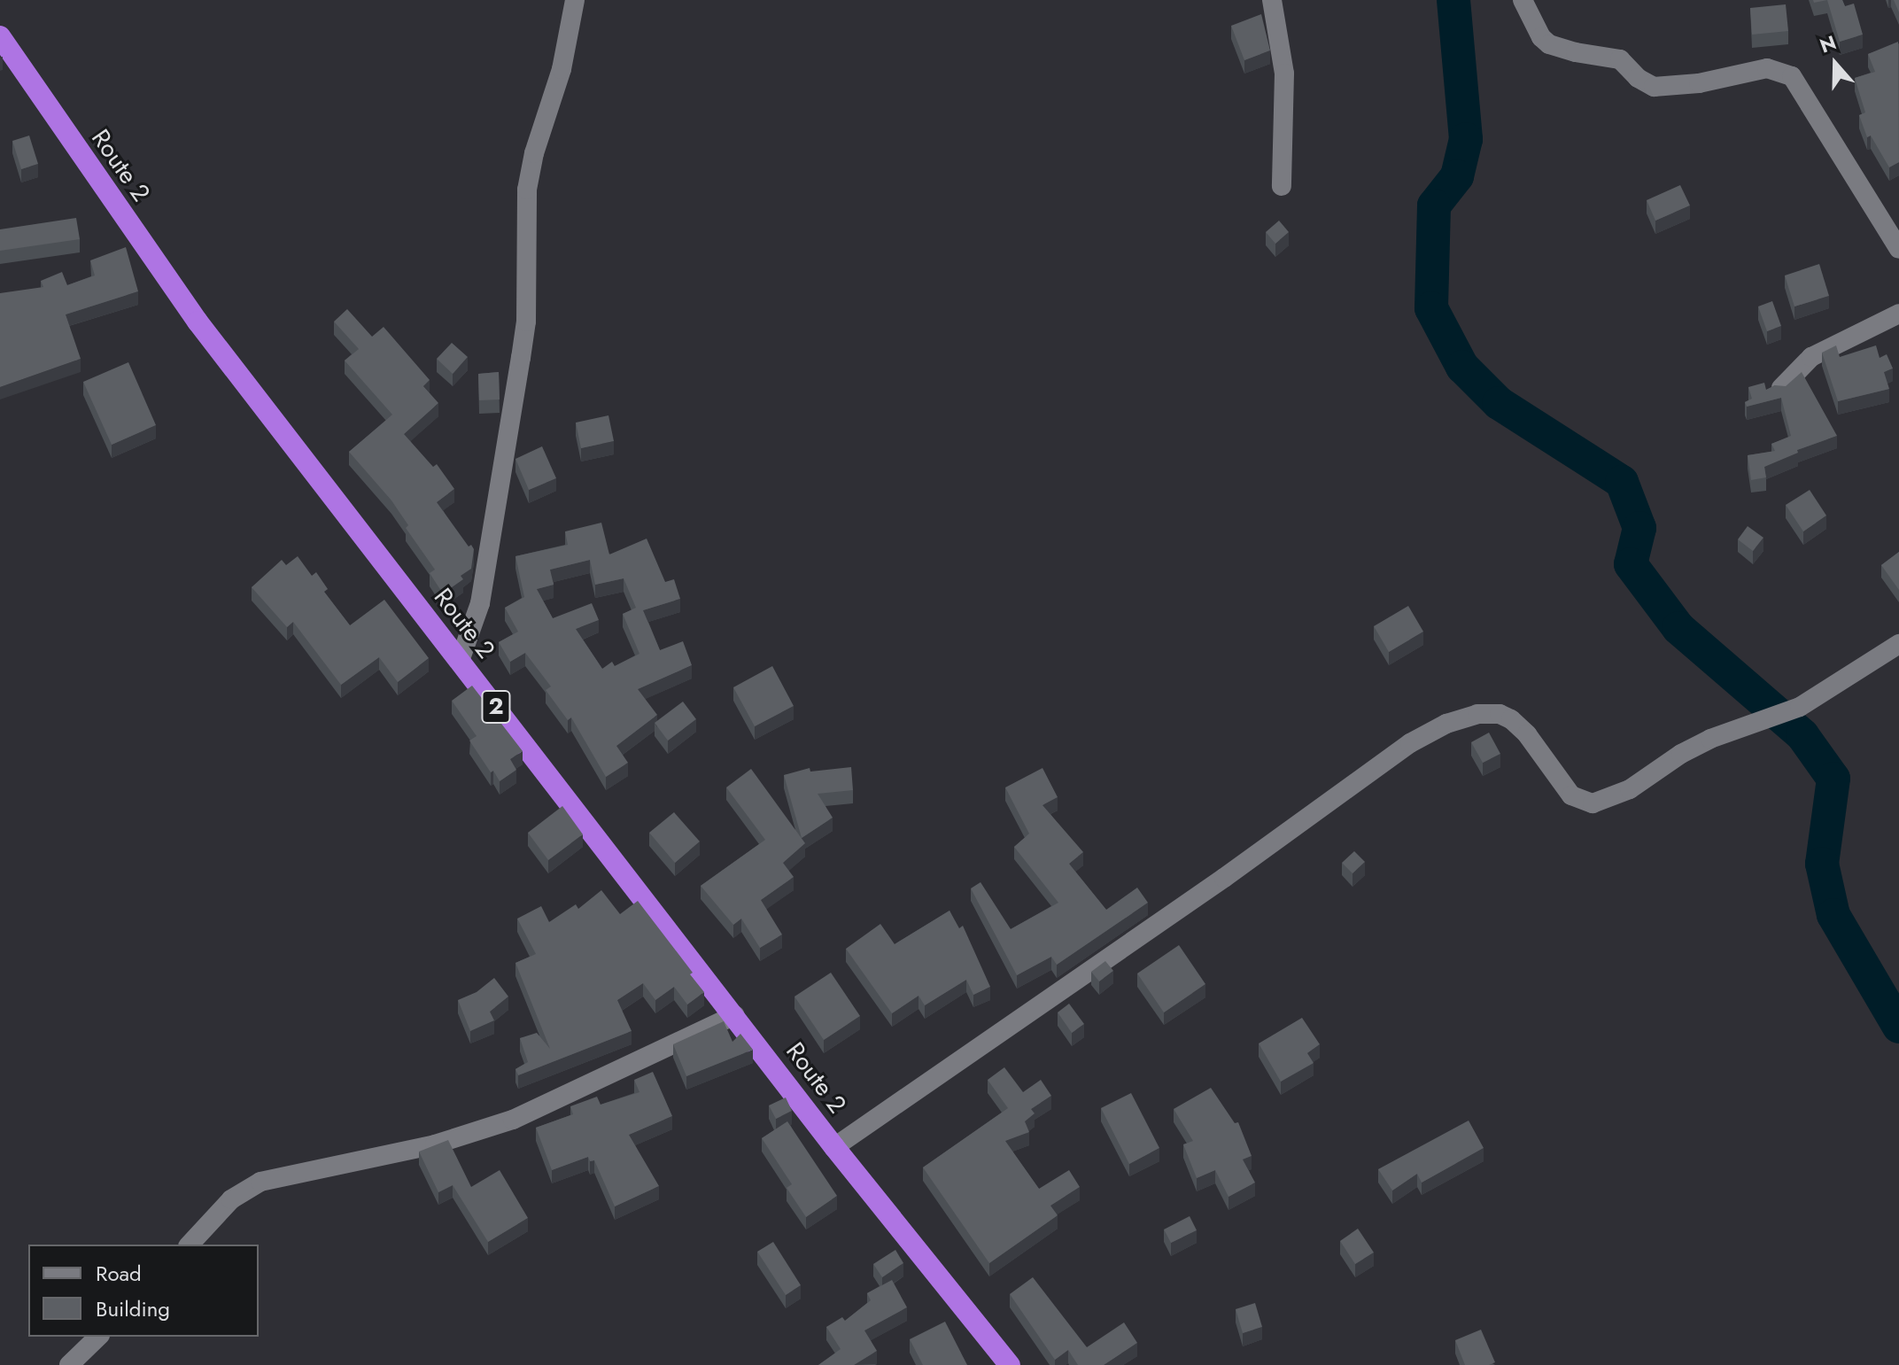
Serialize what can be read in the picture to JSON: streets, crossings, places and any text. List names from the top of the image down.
{
  "streets": {
    "highway": ["Route 2", "2"]
  },
  "legend": ["Road", "Building"],
  "north": "top"
}
